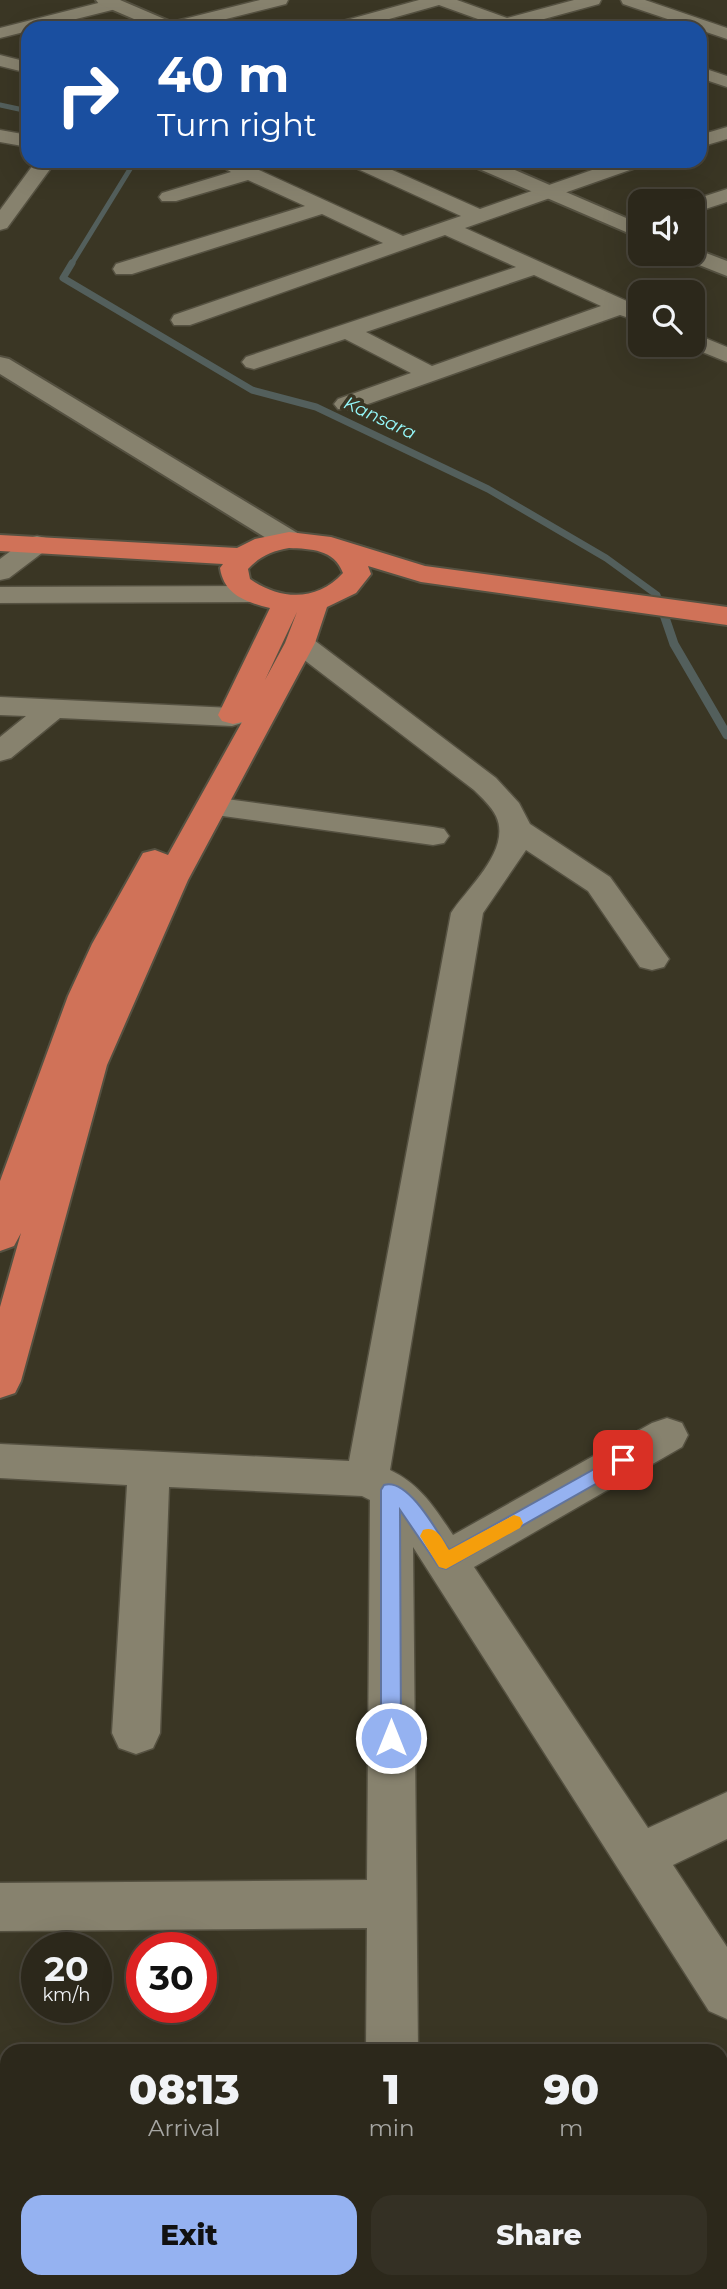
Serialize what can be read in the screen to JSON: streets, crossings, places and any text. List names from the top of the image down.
{
  "water": ["Kansara"],
  "page": {
    "turn": ["40 m", "Turn right"],
    "speed": "20 km/h",
    "limit": "30",
    "eta": [
      "08:13",
      "Arrival",
      "1",
      "min",
      "90",
      "m"
    ],
    "buttons": ["Exit", "Share"]
  }
}
